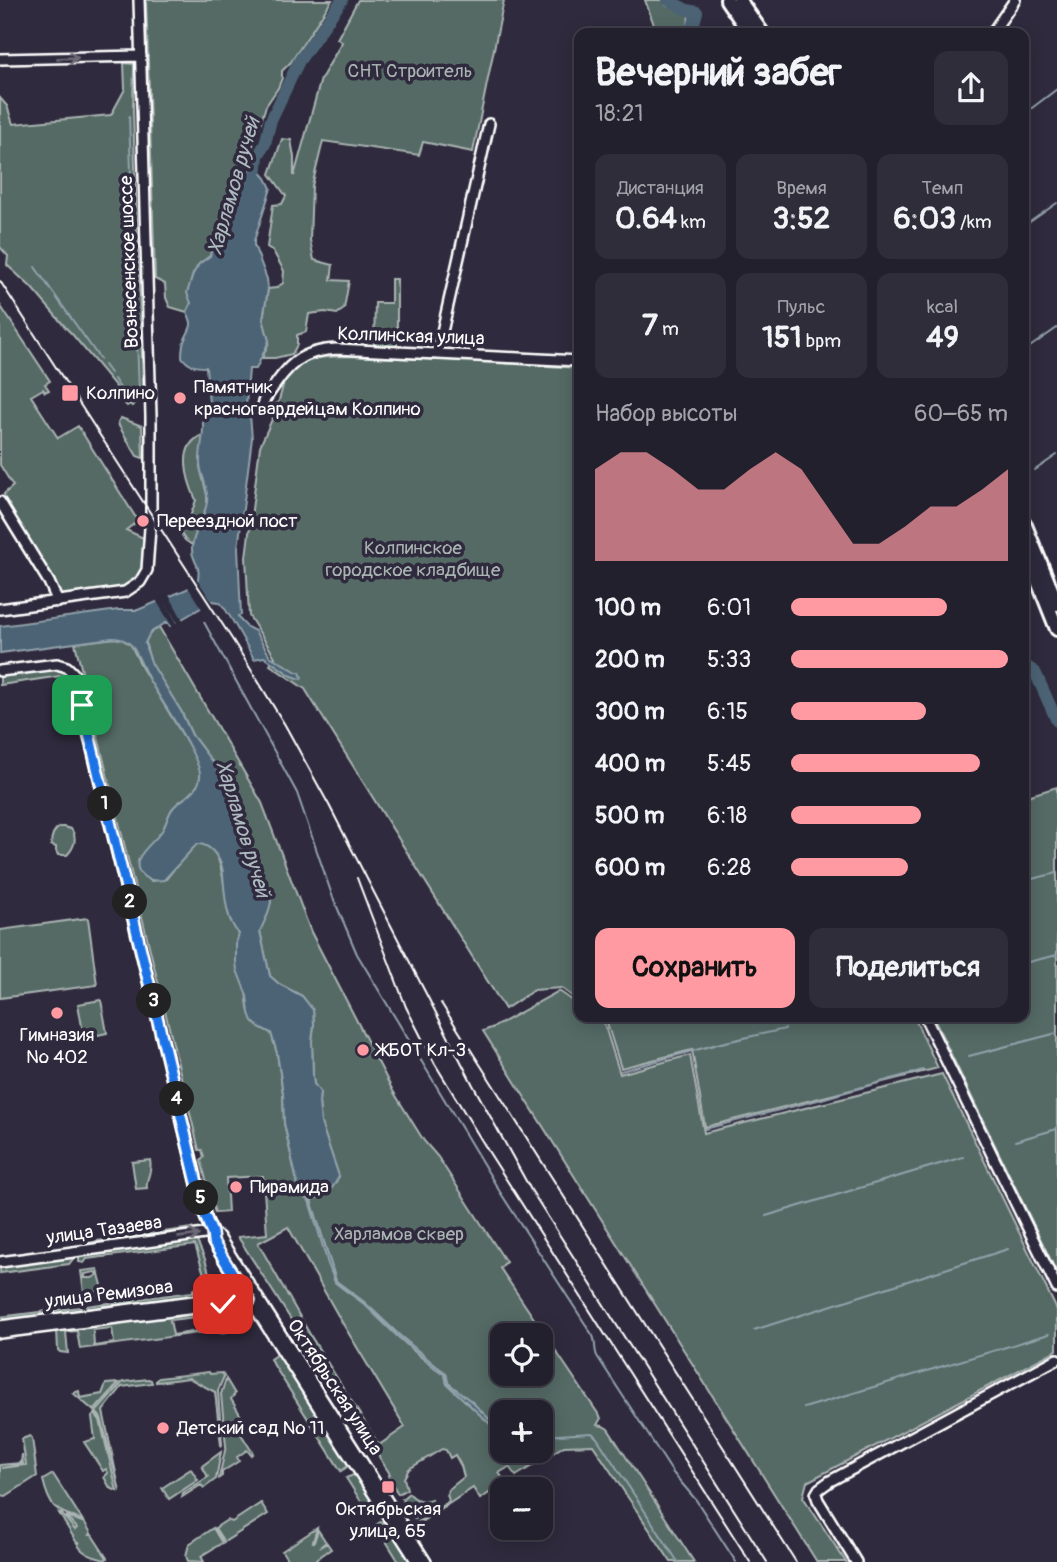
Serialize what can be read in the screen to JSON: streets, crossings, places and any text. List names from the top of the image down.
{
  "streets": {
    "street": [
      "Вознесенское шоссе",
      "Колпинская улица",
      "улица Тазаева",
      "улица Ремизова",
      "Октябрьская улица"
    ]
  },
  "crossings": [
    ["улица Тазаева", "Октябрьская улица"],
    ["улица Ремизова", "Октябрьская улица"]
  ],
  "one_way": ["улица Тазаева"],
  "water": ["Харламов ручей"],
  "parks": ["СНТ Строитель", "Колпинское городское кладбище", "Харламов сквер"],
  "places": {
    "transit": ["Колпино", "Октябрьская улица, 65"],
    "other": [
      "Памятник красногвардейцам Колпино",
      "Переездной пост",
      "Гимназия № 402",
      "ЖБОТ Кл-3",
      "Пирамида",
      "Детский сад № 11"
    ]
  },
  "page": {
    "heading": ["Вечерний забег", "18:21"],
    "stats": [
      ["Дистанция", "0.64 km"],
      ["Время", "3:52"],
      ["Темп", "6:03 /km"],
      ["7 m"],
      ["Пульс", "151 bpm"],
      ["kcal", "49"]
    ],
    "chart": ["Набор высоты", "60–65 m"],
    "list": [
      {
        "name": "100 m",
        "note": "6:01"
      },
      {
        "name": "200 m",
        "note": "5:33"
      },
      {
        "name": "300 m",
        "note": "6:15"
      },
      {
        "name": "400 m",
        "note": "5:45"
      },
      {
        "name": "500 m",
        "note": "6:18"
      },
      {
        "name": "600 m",
        "note": "6:28"
      }
    ],
    "pins": [
      "1",
      "2",
      "3",
      "4",
      "5"
    ],
    "buttons": ["Сохранить", "Поделиться"],
    "map_buttons": ["+", "−"]
  }
}
